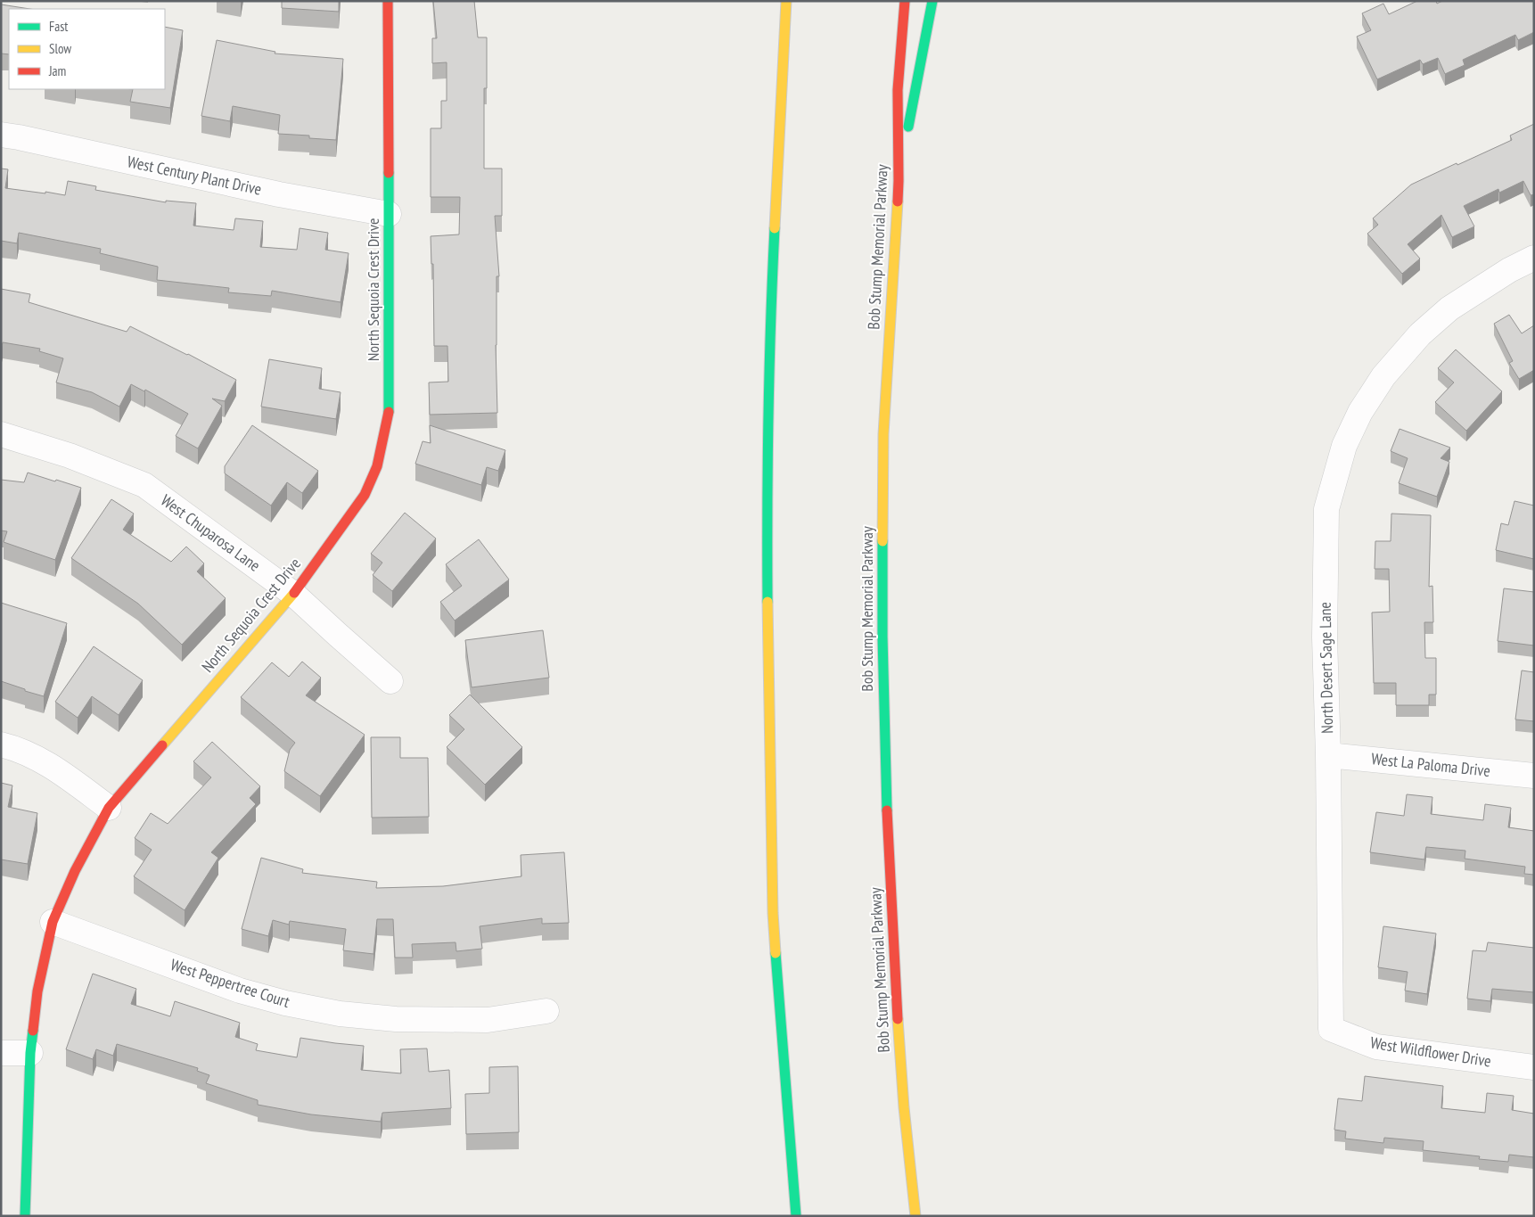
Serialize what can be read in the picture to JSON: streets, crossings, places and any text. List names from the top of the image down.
{
  "streets": {
    "main road": ["Bob Stump Memorial Parkway", "North Sequoia Crest Drive"],
    "street": [
      "West Century Plant Drive",
      "West Chuparosa Lane",
      "North Desert Sage Lane",
      "West La Paloma Drive",
      "West Peppertree Court",
      "West Wildflower Drive"
    ]
  },
  "crossings": [
    ["West Century Plant Drive", "North Sequoia Crest Drive"],
    ["North Sequoia Crest Drive", "West Chuparosa Lane"],
    ["North Sequoia Crest Drive", "West Peppertree Court"],
    ["North Desert Sage Lane", "West La Paloma Drive"],
    ["North Desert Sage Lane", "West Wildflower Drive"]
  ],
  "legend": ["Fast", "Slow", "Jam"]
}
